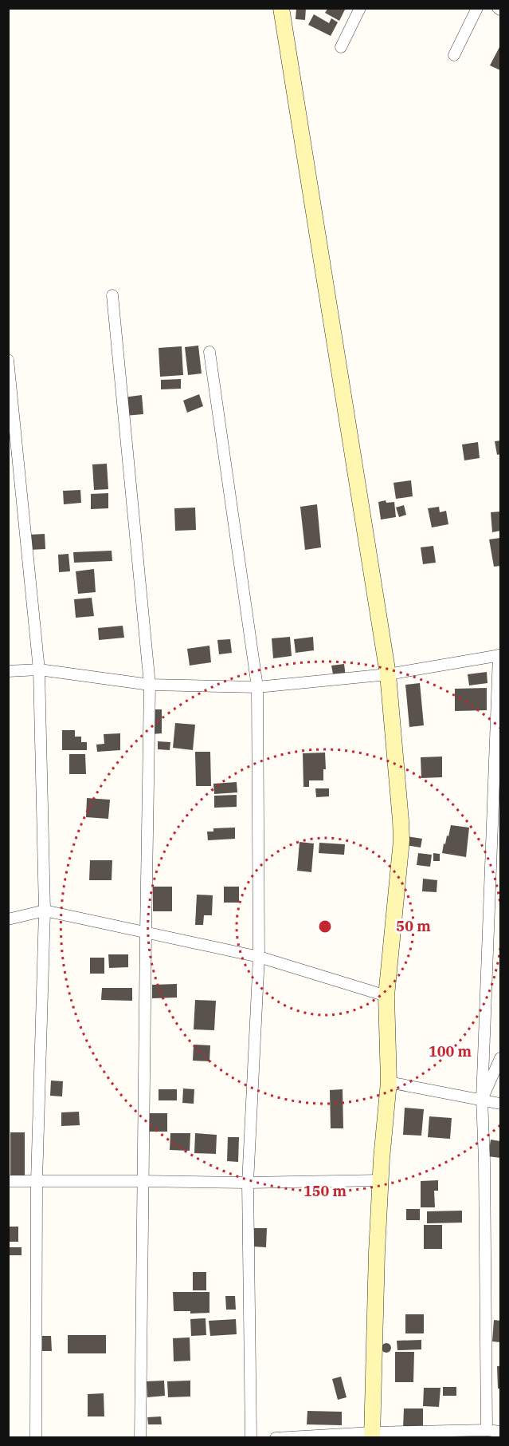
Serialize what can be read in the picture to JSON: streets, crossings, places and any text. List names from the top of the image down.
{
  "rings": ["50 m", "100 m", "150 m"]
}
